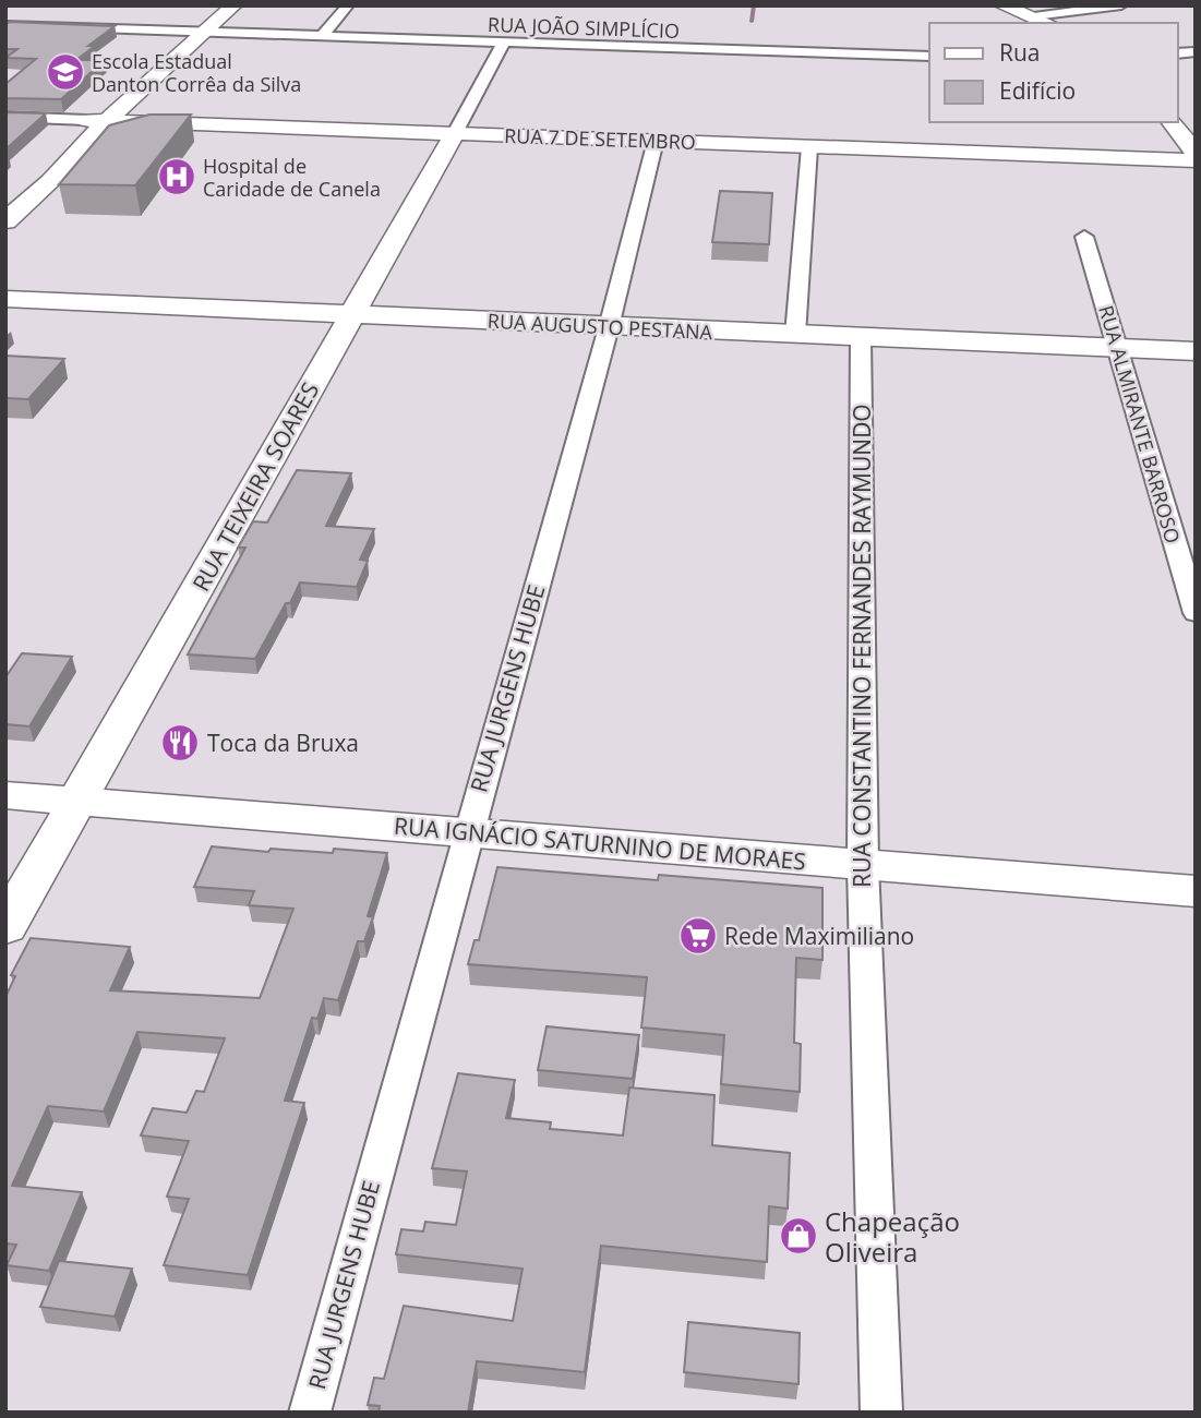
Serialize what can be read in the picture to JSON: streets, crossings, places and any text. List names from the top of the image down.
{
  "streets": {
    "street": [
      "RUA JOÃO SIMPLÍCIO",
      "RUA 7 DE SETEMBRO",
      "RUA AUGUSTO PESTANA",
      "RUA ALMIRANTE BARROSO",
      "RUA TEIXEIRA SOARES",
      "RUA CONSTANTINO FERNANDES RAYMUNDO",
      "RUA JURGENS HUBE",
      "RUA IGNÁCIO SATURNINO DE MORAES"
    ]
  },
  "crossings": [
    ["RUA JOÃO SIMPLÍCIO", "RUA TEIXEIRA SOARES"],
    ["RUA 7 DE SETEMBRO", "RUA TEIXEIRA SOARES"],
    ["RUA 7 DE SETEMBRO", "RUA JURGENS HUBE"],
    ["RUA AUGUSTO PESTANA", "RUA ALMIRANTE BARROSO"],
    ["RUA AUGUSTO PESTANA", "RUA TEIXEIRA SOARES"],
    ["RUA AUGUSTO PESTANA", "RUA CONSTANTINO FERNANDES RAYMUNDO"],
    ["RUA AUGUSTO PESTANA", "RUA JURGENS HUBE"],
    ["RUA TEIXEIRA SOARES", "RUA IGNÁCIO SATURNINO DE MORAES"],
    ["RUA CONSTANTINO FERNANDES RAYMUNDO", "RUA IGNÁCIO SATURNINO DE MORAES"],
    ["RUA JURGENS HUBE", "RUA IGNÁCIO SATURNINO DE MORAES"]
  ],
  "places": {
    "school or university": ["Escola Estadual Danton Corrêa da Silva"],
    "hospital": ["Hospital de Caridade de Canela"],
    "restaurant": ["Toca da Bruxa"],
    "supermarket": ["Rede Maximiliano"],
    "shop": ["Chapeação Oliveira"]
  },
  "legend": ["Rua", "Edifício"]
}
